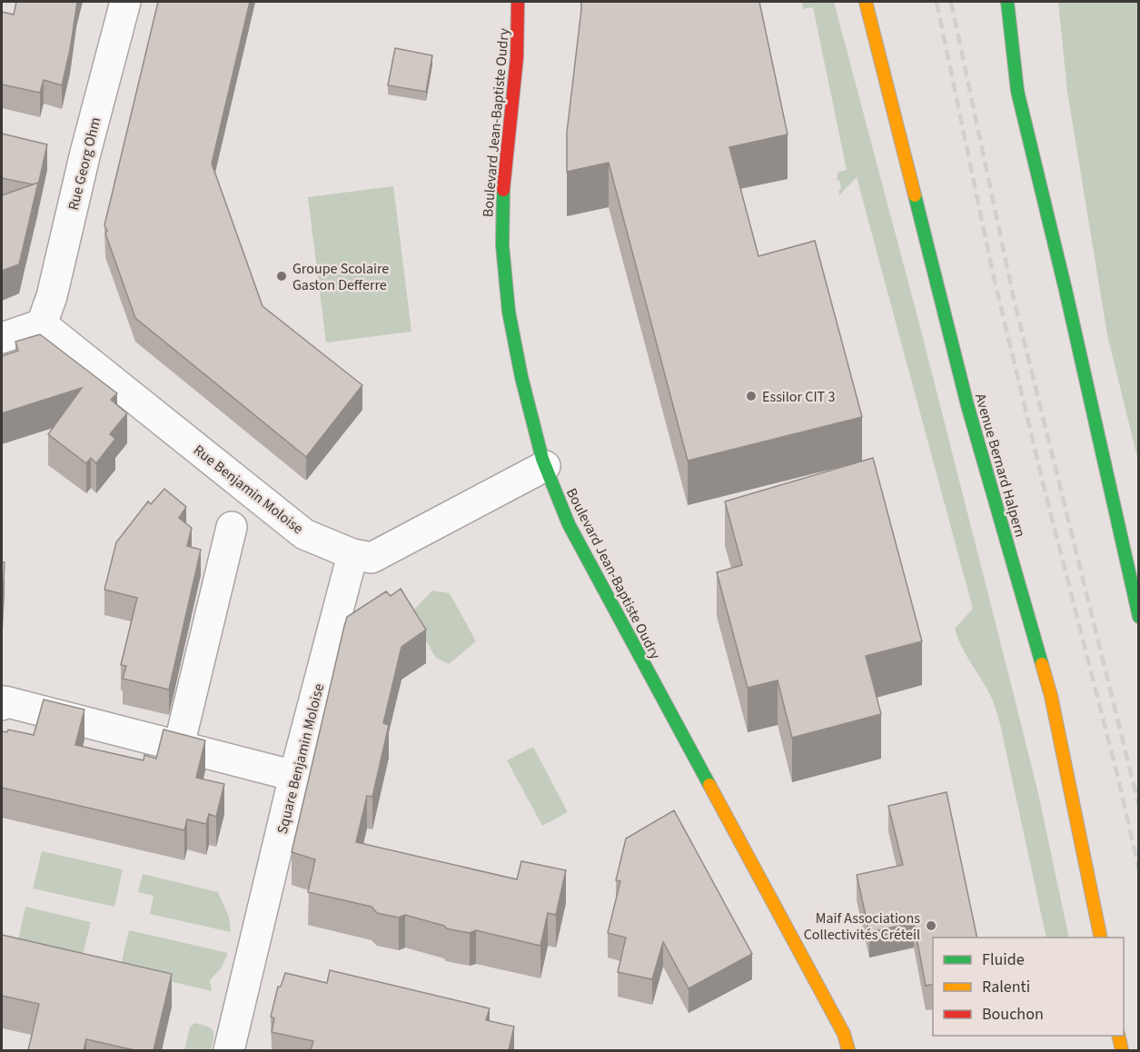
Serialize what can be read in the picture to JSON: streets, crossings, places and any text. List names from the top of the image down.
{
  "streets": {
    "main road": ["Boulevard Jean-Baptiste Oudry", "Avenue Bernard Halpern"],
    "street": ["Rue Georg Ohm", "Rue Benjamin Moloise", "Square Benjamin Moloise"]
  },
  "crossings": [
    ["Boulevard Jean-Baptiste Oudry", "Rue Benjamin Moloise"],
    ["Rue Georg Ohm", "Rue Benjamin Moloise"]
  ],
  "places": ["Groupe Scolaire Gaston Defferre", "Essilor CIT 3", "Maif Associations Collectivités Créteil"],
  "legend": ["Fluide", "Ralenti", "Bouchon"]
}
